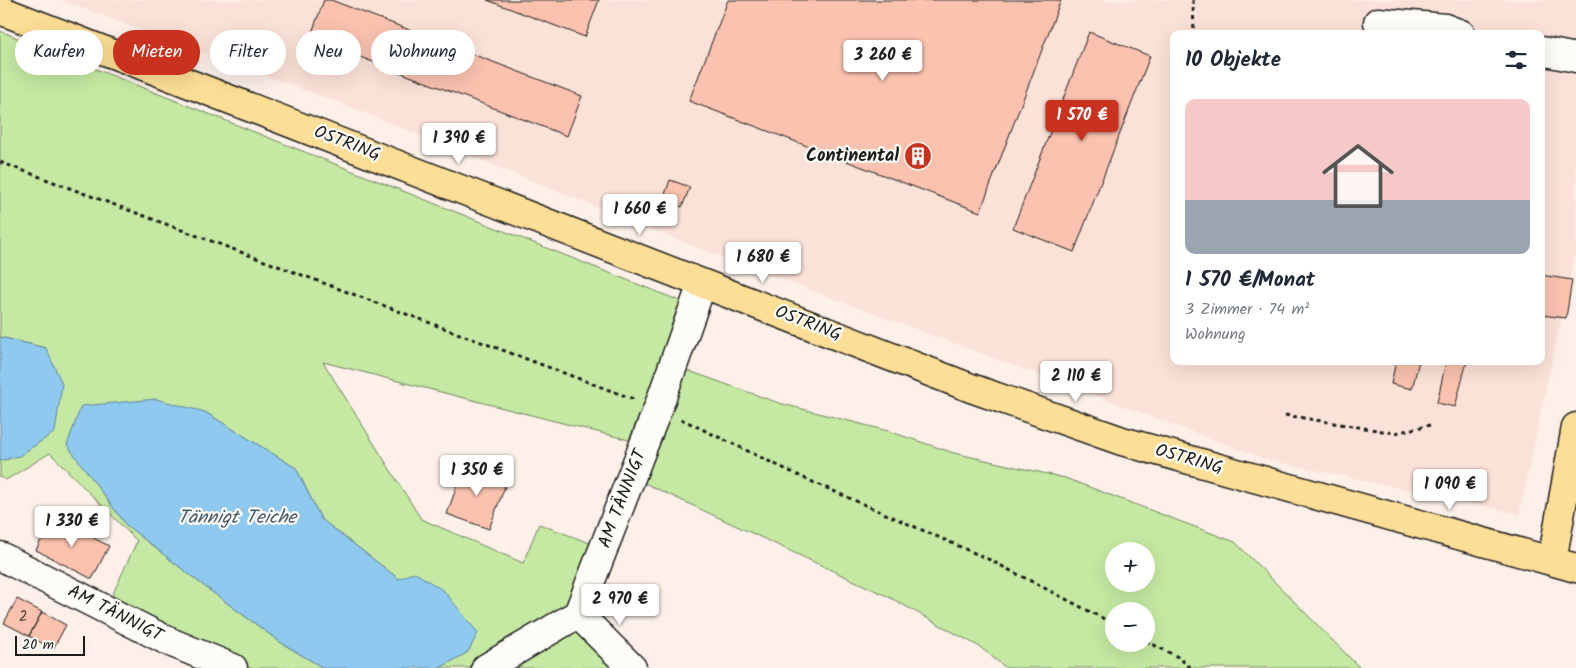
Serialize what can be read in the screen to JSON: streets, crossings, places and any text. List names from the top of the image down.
{
  "streets": {
    "main road": ["OSTRING"],
    "street": ["AM TÄNNIGT"]
  },
  "crossings": [
    ["OSTRING", "AM TÄNNIGT"]
  ],
  "water": ["Tännigt Teiche"],
  "places": {
    "building": ["Continental"]
  },
  "house_numbers": ["2"],
  "scale_bar": "20 m",
  "page": {
    "chip": [
      "Kaufen",
      "Mieten",
      "Filter",
      "Neu",
      "Wohnung"
    ],
    "heading": "10 Objekte",
    "price": [
      "3 260 €",
      "1 570 €",
      "1 390 €",
      "1 660 €",
      "1 680 €",
      "2 110 €",
      "1 350 €",
      "1 090 €",
      "1 330 €",
      "2 970 €"
    ],
    "list": [
      {
        "name": "1 570 €/Monat",
        "note": "3 Zimmer · 74 m² · Wohnung"
      }
    ],
    "map_buttons": ["+", "−"],
    "scale": "20 m"
  }
}
